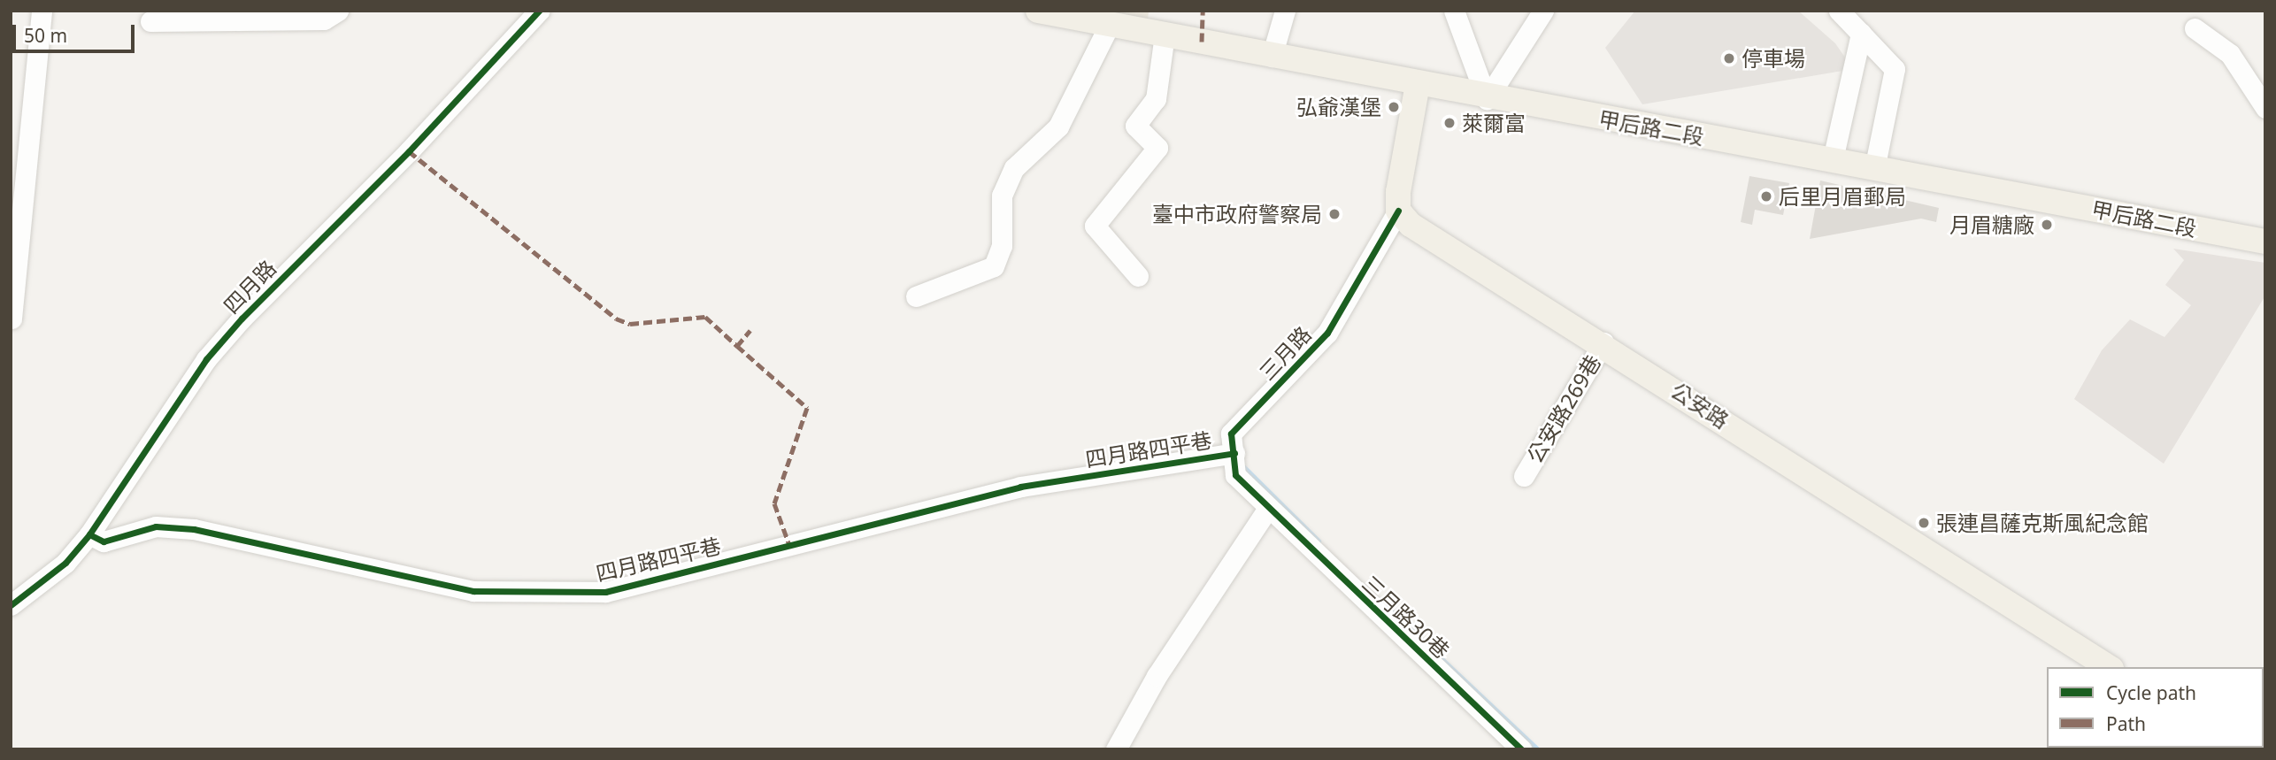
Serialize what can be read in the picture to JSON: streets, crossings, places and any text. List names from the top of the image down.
{
  "streets": {
    "main road": ["甲后路二段", "公安路"],
    "street": [
      "四月路",
      "三月路",
      "公安路269巷",
      "四月路四平巷",
      "三月路30巷"
    ]
  },
  "crossings": [
    ["四月路", "四月路四平巷"],
    ["三月路", "公安路"],
    ["三月路", "四月路四平巷"],
    ["三月路", "三月路30巷"],
    ["公安路", "公安路269巷"]
  ],
  "places": [
    "停車場",
    "弘爺漢堡",
    "萊爾富",
    "后里月眉郵局",
    "臺中市政府警察局",
    "月眉糖廠",
    "張連昌薩克斯風紀念館"
  ],
  "legend": ["Cycle path", "Path"],
  "scale_bar": "50 m"
}
